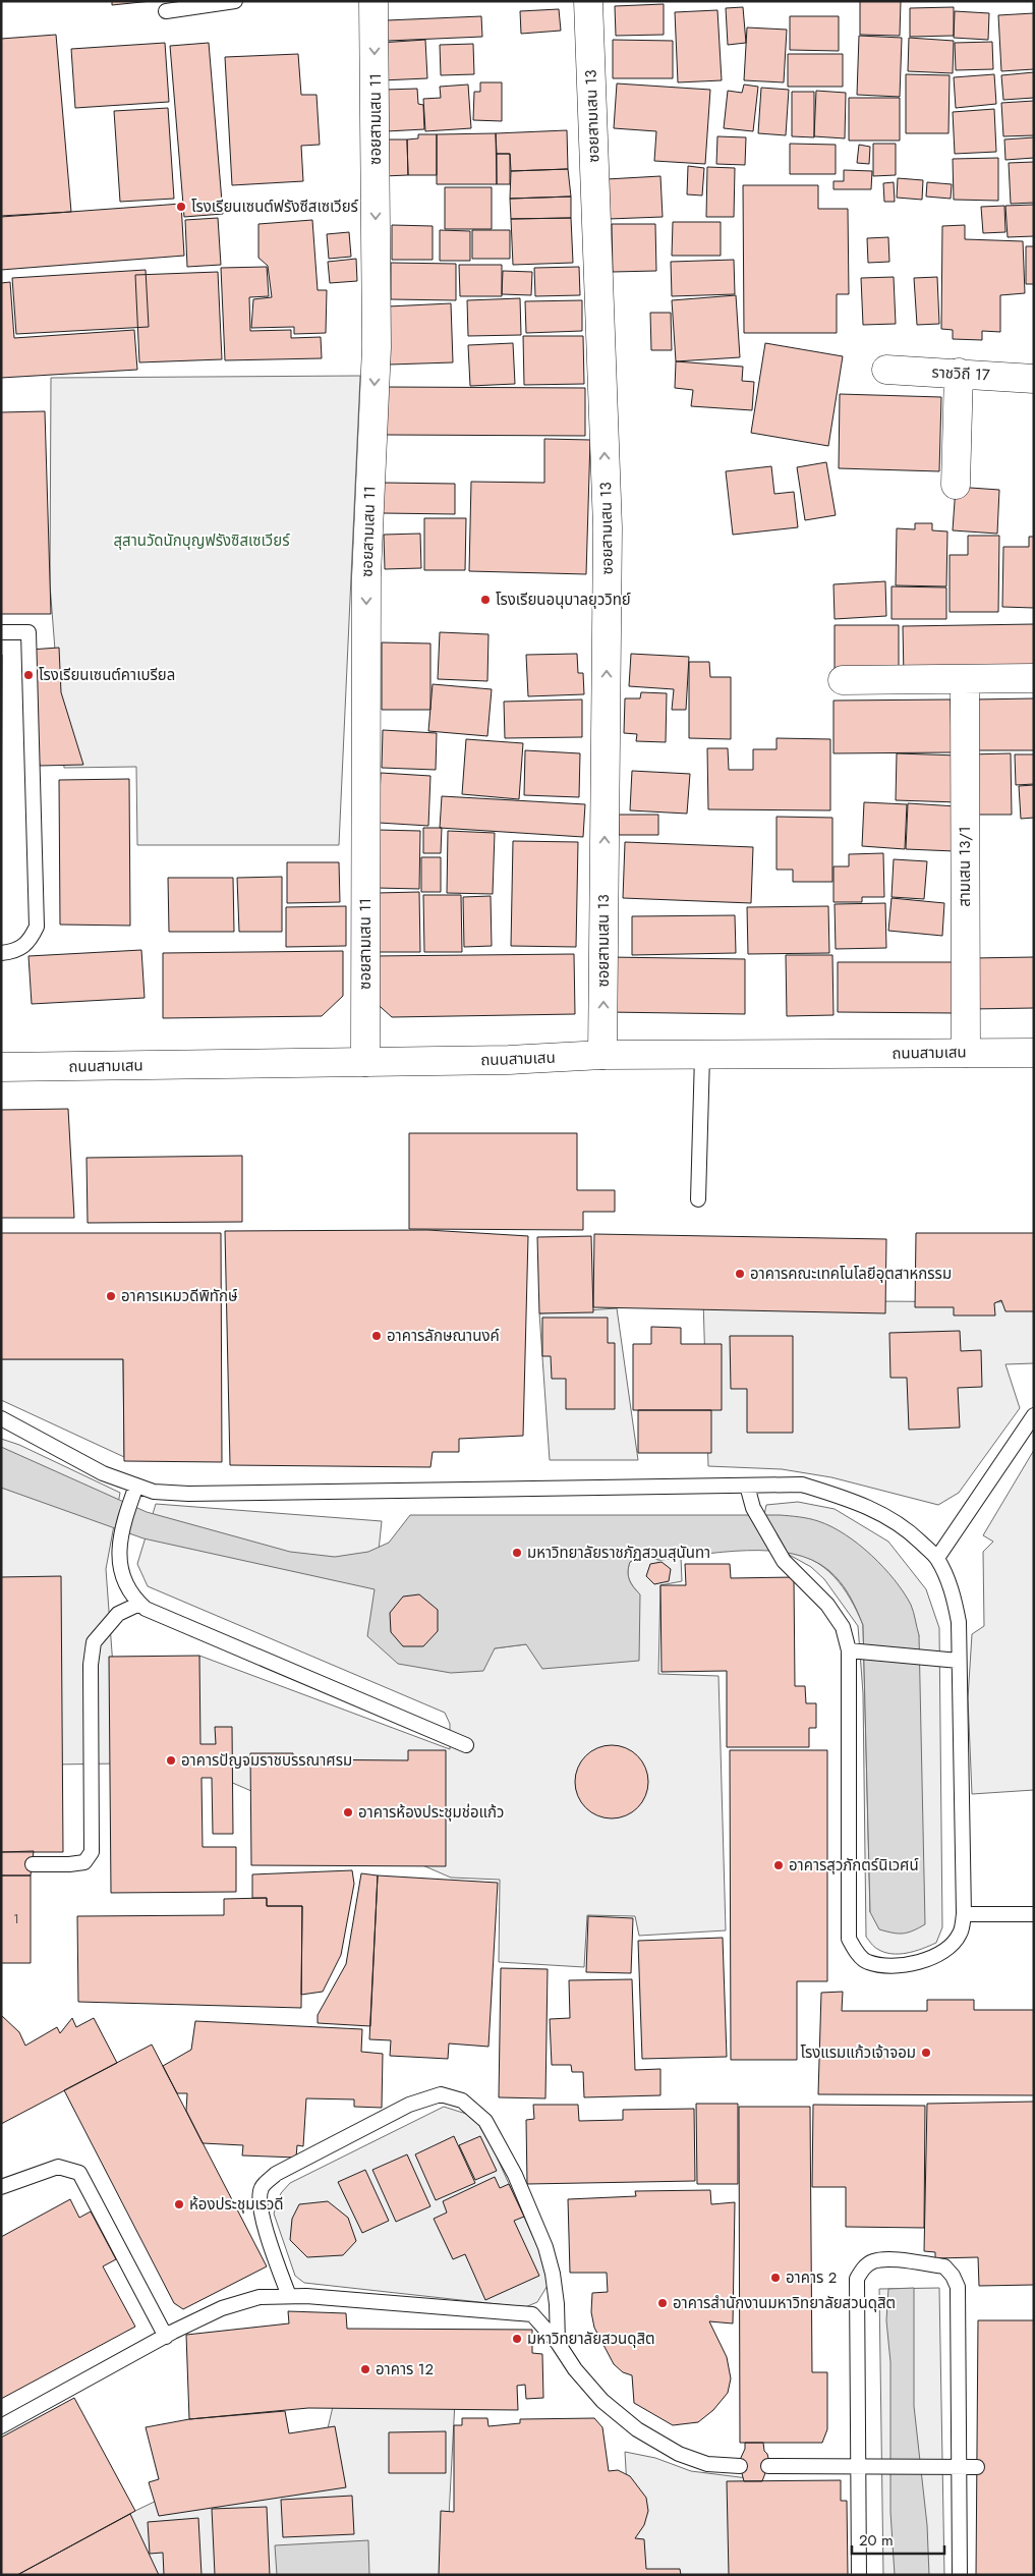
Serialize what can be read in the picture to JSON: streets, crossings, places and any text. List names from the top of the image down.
{
  "streets": {
    "street": [
      "ซอยสามเสน 13",
      "ซอยสามเสน 11",
      "ราชวิถี 17",
      "สามเสน 13/1",
      "ถนนสามเสน"
    ]
  },
  "crossings": [
    ["ซอยสามเสน 13", "ถนนสามเสน"],
    ["ซอยสามเสน 11", "ถนนสามเสน"],
    ["สามเสน 13/1", "ถนนสามเสน"]
  ],
  "one_way": ["ซอยสามเสน 13", "ซอยสามเสน 11"],
  "parks": ["สุสานวัดนักบุญฟรังซิสเซเวียร์"],
  "places": [
    "โรงเรียนเซนต์ฟรังซีสเซเวียร์",
    "โรงเรียนอนุบาลยุววิทย์",
    "โรงเรียนเซนต์คาเบรียล",
    "อาคารคณะเทคโนโลยีอุตสาหกรรม",
    "อาคารเหมวดีพิทักษ์",
    "อาคารลักษณานงค์",
    "มหาวิทยาลัยราชภัฏสวนสุนันทา",
    "อาคารปัญจมราชบรรณาศรม",
    "อาคารห้องประชุมช่อแก้ว",
    "อาคารสุวภักตร์นิเวศน์",
    "โรงแรมแก้วเจ้าจอม",
    "ห้องประชุมเรวดี",
    "อาคาร 2",
    "อาคารสำนักงานมหาวิทยาลัยสวนดุสิต",
    "มหาวิทยาลัยสวนดุสิต",
    "อาคาร 12"
  ],
  "house_numbers": ["1"],
  "scale_bar": "20 m"
}
